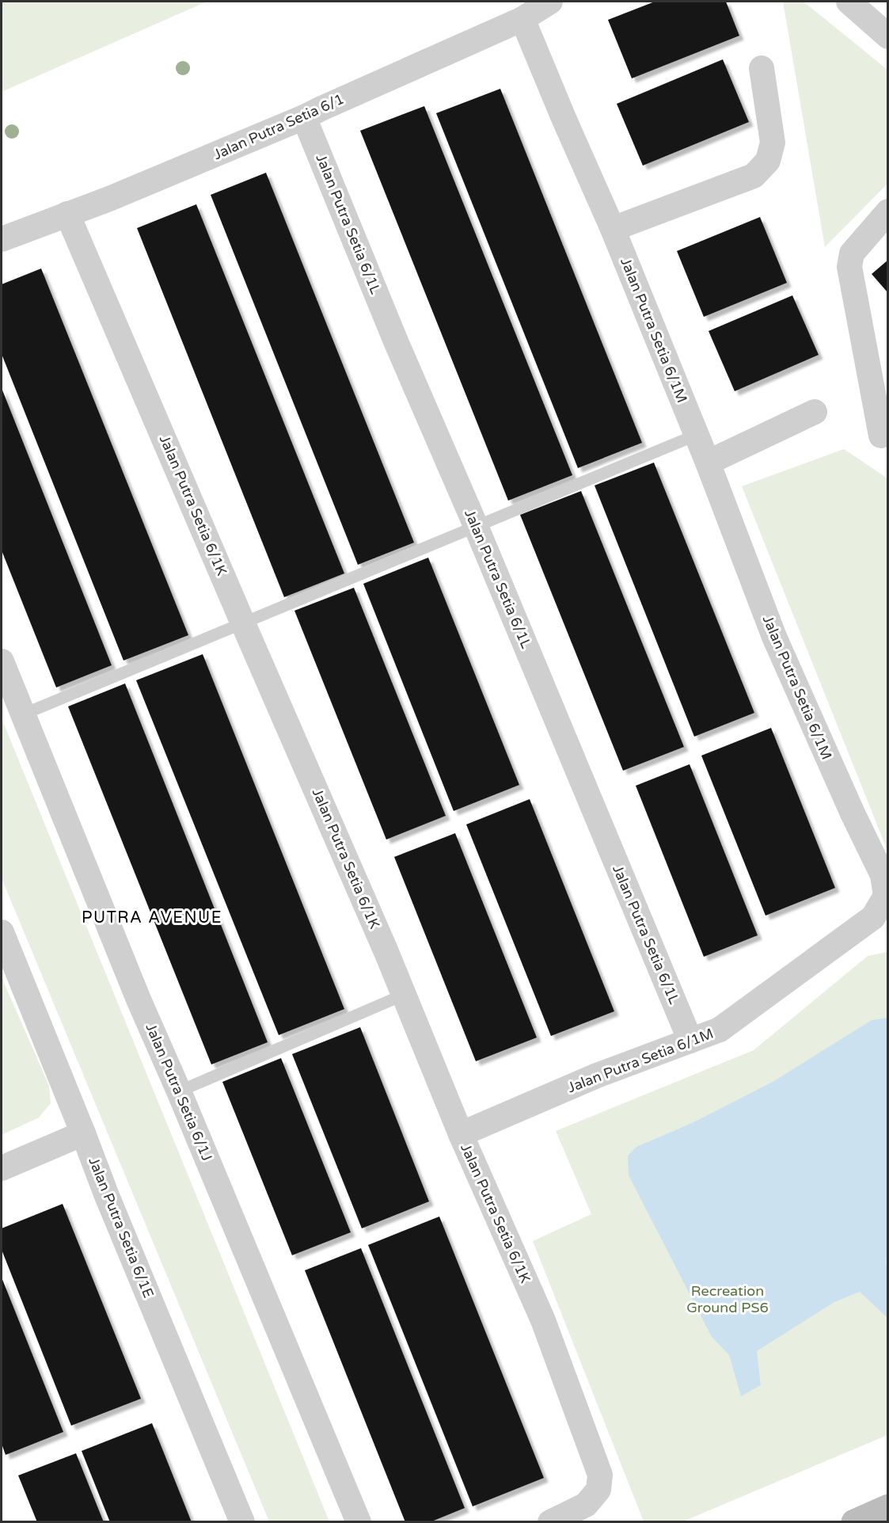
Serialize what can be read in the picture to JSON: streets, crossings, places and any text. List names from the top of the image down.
{
  "streets": {
    "street": [
      "Jalan Putra Setia 6/1",
      "Jalan Putra Setia 6/1L",
      "Jalan Putra Setia 6/1M",
      "Jalan Putra Setia 6/1K",
      "Jalan Putra Setia 6/1J",
      "Jalan Putra Setia 6/1E"
    ]
  },
  "crossings": [
    ["Jalan Putra Setia 6/1", "Jalan Putra Setia 6/1L"],
    ["Jalan Putra Setia 6/1", "Jalan Putra Setia 6/1M"],
    ["Jalan Putra Setia 6/1", "Jalan Putra Setia 6/1K"],
    ["Jalan Putra Setia 6/1L", "Jalan Putra Setia 6/1M"],
    ["Jalan Putra Setia 6/1M", "Jalan Putra Setia 6/1K"]
  ],
  "districts": ["PUTRA AVENUE"],
  "parks": ["Recreation Ground PS6"]
}
